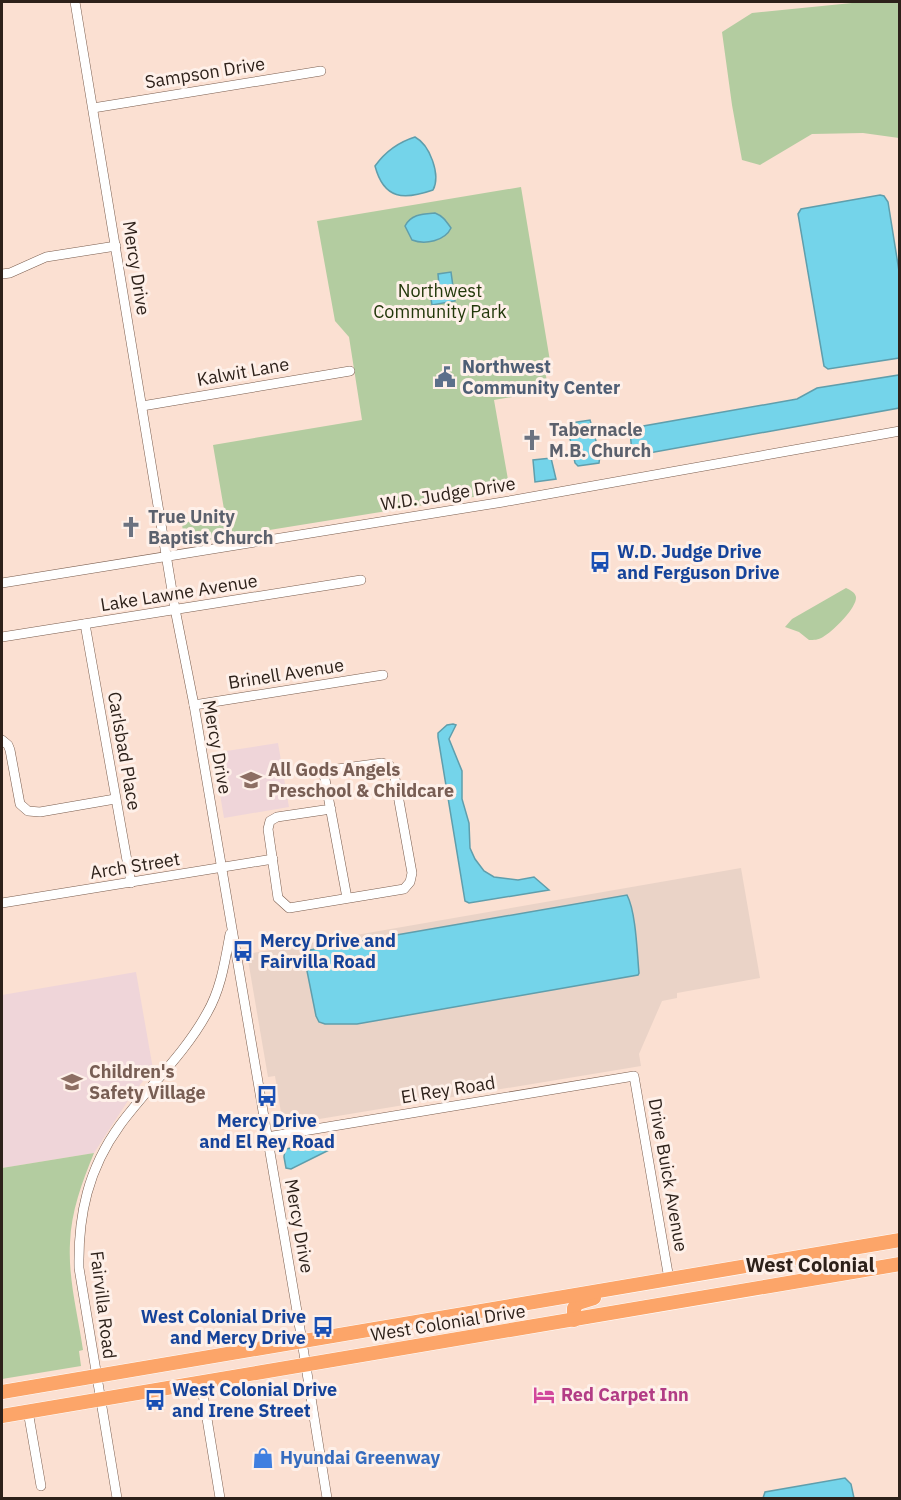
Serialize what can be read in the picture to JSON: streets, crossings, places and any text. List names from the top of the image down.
{
  "streets": {
    "highway": ["West Colonial Drive"],
    "street": [
      "Sampson Drive",
      "Mercy Drive",
      "Kalwit Lane",
      "W.D. Judge Drive",
      "Lake Lawne Avenue",
      "Brinell Avenue",
      "Carlsbad Place",
      "Arch Street",
      "El Rey Road",
      "Drive Buick Avenue",
      "Fairvilla Road"
    ]
  },
  "crossings": [
    ["Sampson Drive", "Mercy Drive"],
    ["Mercy Drive", "Kalwit Lane"],
    ["Mercy Drive", "W.D. Judge Drive"],
    ["Mercy Drive", "Lake Lawne Avenue"],
    ["Mercy Drive", "Brinell Avenue"],
    ["Mercy Drive", "Arch Street"],
    ["Mercy Drive", "El Rey Road"],
    ["Mercy Drive", "Fairvilla Road"],
    ["Mercy Drive", "West Colonial Drive"],
    ["Lake Lawne Avenue", "Carlsbad Place"],
    ["Carlsbad Place", "Arch Street"],
    ["El Rey Road", "Drive Buick Avenue"],
    ["Drive Buick Avenue", "West Colonial Drive"],
    ["Fairvilla Road", "West Colonial Drive"]
  ],
  "districts": ["West Colonial"],
  "parks": ["Northwest Community Park"],
  "places": {
    "public building": ["Northwest Community Center"],
    "church": ["Tabernacle M.B. Church", "True Unity Baptist Church"],
    "bus stop": [
      "W.D. Judge Drive and Ferguson Drive",
      "Mercy Drive and Fairvilla Road",
      "Mercy Drive and El Rey Road",
      "West Colonial Drive and Mercy Drive",
      "West Colonial Drive and Irene Street"
    ],
    "school or university": ["All Gods Angels Preschool & Childcare", "Children's Safety Village"],
    "hotel": ["Red Carpet Inn"],
    "shop": ["Hyundai Greenway"]
  }
}
